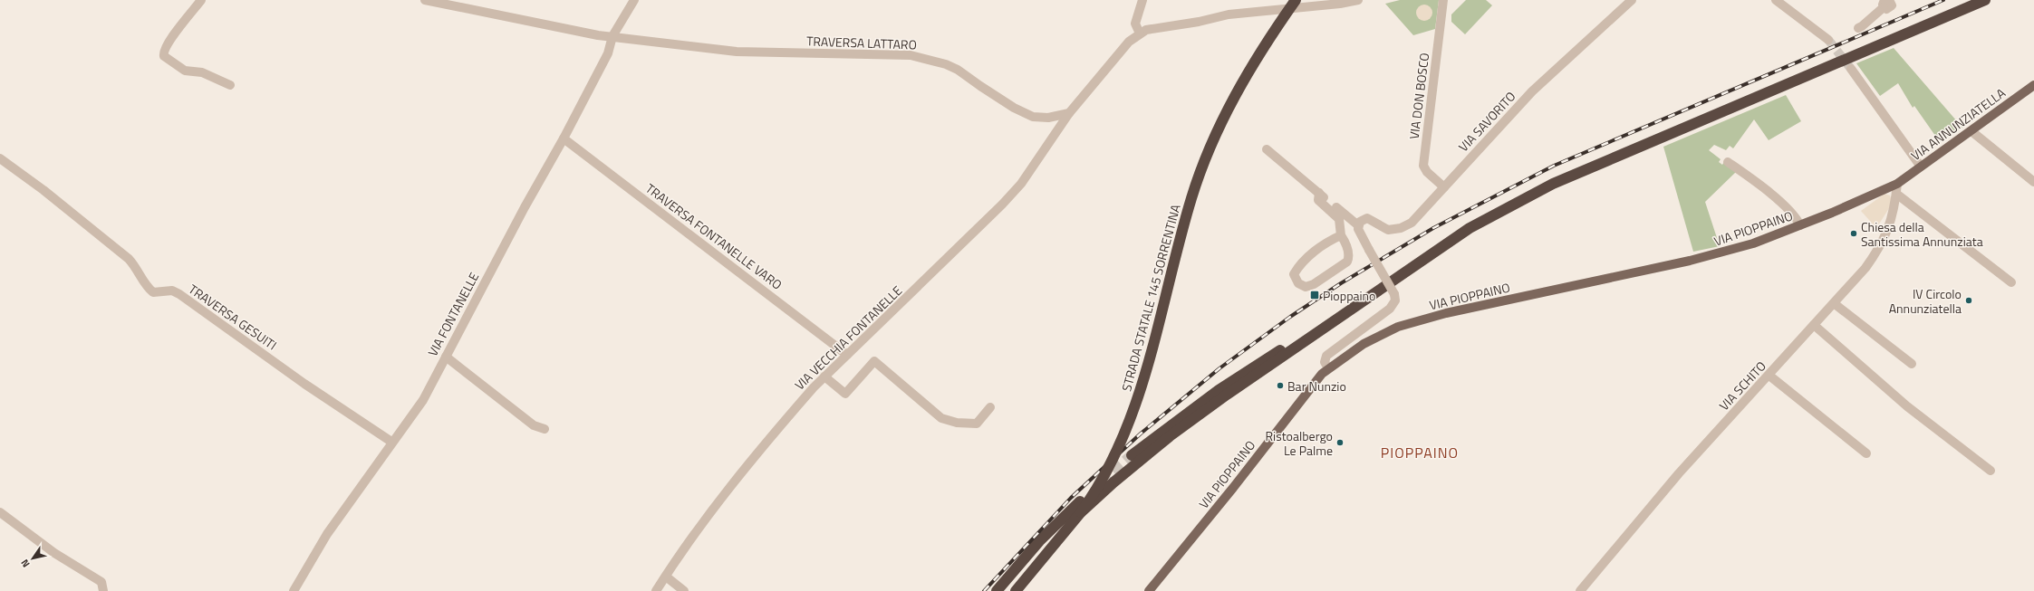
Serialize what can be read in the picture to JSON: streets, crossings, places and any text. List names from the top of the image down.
{
  "streets": {
    "highway": ["STRADA STATALE 145 SORRENTINA"],
    "main road": ["VIA ANNUNZIATELLA", "VIA PIOPPAINO"],
    "street": [
      "TRAVERSA LATTARO",
      "VIA DON BOSCO",
      "VIA SAVORITO",
      "TRAVERSA FONTANELLE VARO",
      "VIA FONTANELLE",
      "TRAVERSA GESUITI",
      "VIA VECCHIA FONTANELLE",
      "VIA SCHITO"
    ]
  },
  "crossings": [
    ["TRAVERSA LATTARO", "VIA FONTANELLE"],
    ["TRAVERSA LATTARO", "VIA VECCHIA FONTANELLE"],
    ["VIA DON BOSCO", "VIA SAVORITO"],
    ["VIA ANNUNZIATELLA", "VIA PIOPPAINO"],
    ["VIA ANNUNZIATELLA", "VIA SCHITO"],
    ["VIA PIOPPAINO", "VIA SCHITO"],
    ["TRAVERSA FONTANELLE VARO", "VIA FONTANELLE"],
    ["TRAVERSA FONTANELLE VARO", "VIA VECCHIA FONTANELLE"],
    ["VIA FONTANELLE", "TRAVERSA GESUITI"]
  ],
  "districts": ["PIOPPAINO"],
  "places": {
    "other": [
      "Chiesa della Santissima Annunziata",
      "IV Circolo Annunziatella",
      "Bar Nunzio",
      "Ristoalbergo Le Palme"
    ],
    "transit": ["Pioppaino"]
  },
  "north": "bottom left"
}
